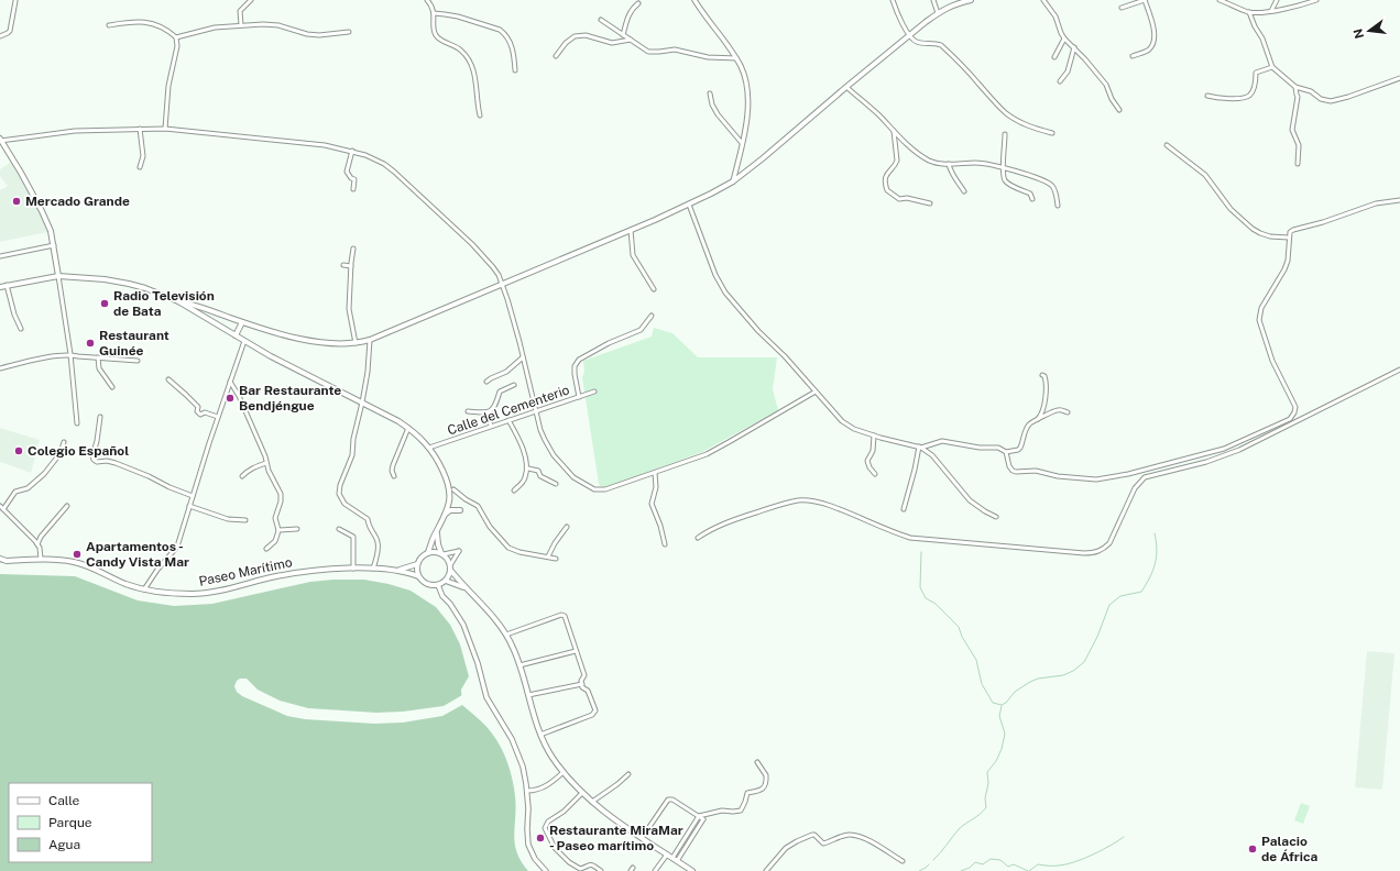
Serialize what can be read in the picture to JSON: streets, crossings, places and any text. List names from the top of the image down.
{
  "streets": {
    "main road": ["Paseo Marítimo"],
    "street": ["Calle del Cementerio"]
  },
  "places": [
    "Mercado Grande",
    "Radio Televisión de Bata",
    "Restaurant Guinée",
    "Bar Restaurante Bendjéngue",
    "Colegio Español",
    "Apartamentos - Candy Vista Mar",
    "Restaurante MiraMar - Paseo marítimo",
    "Palacio de África"
  ],
  "legend": ["Calle", "Parque", "Agua"],
  "north": "left"
}
